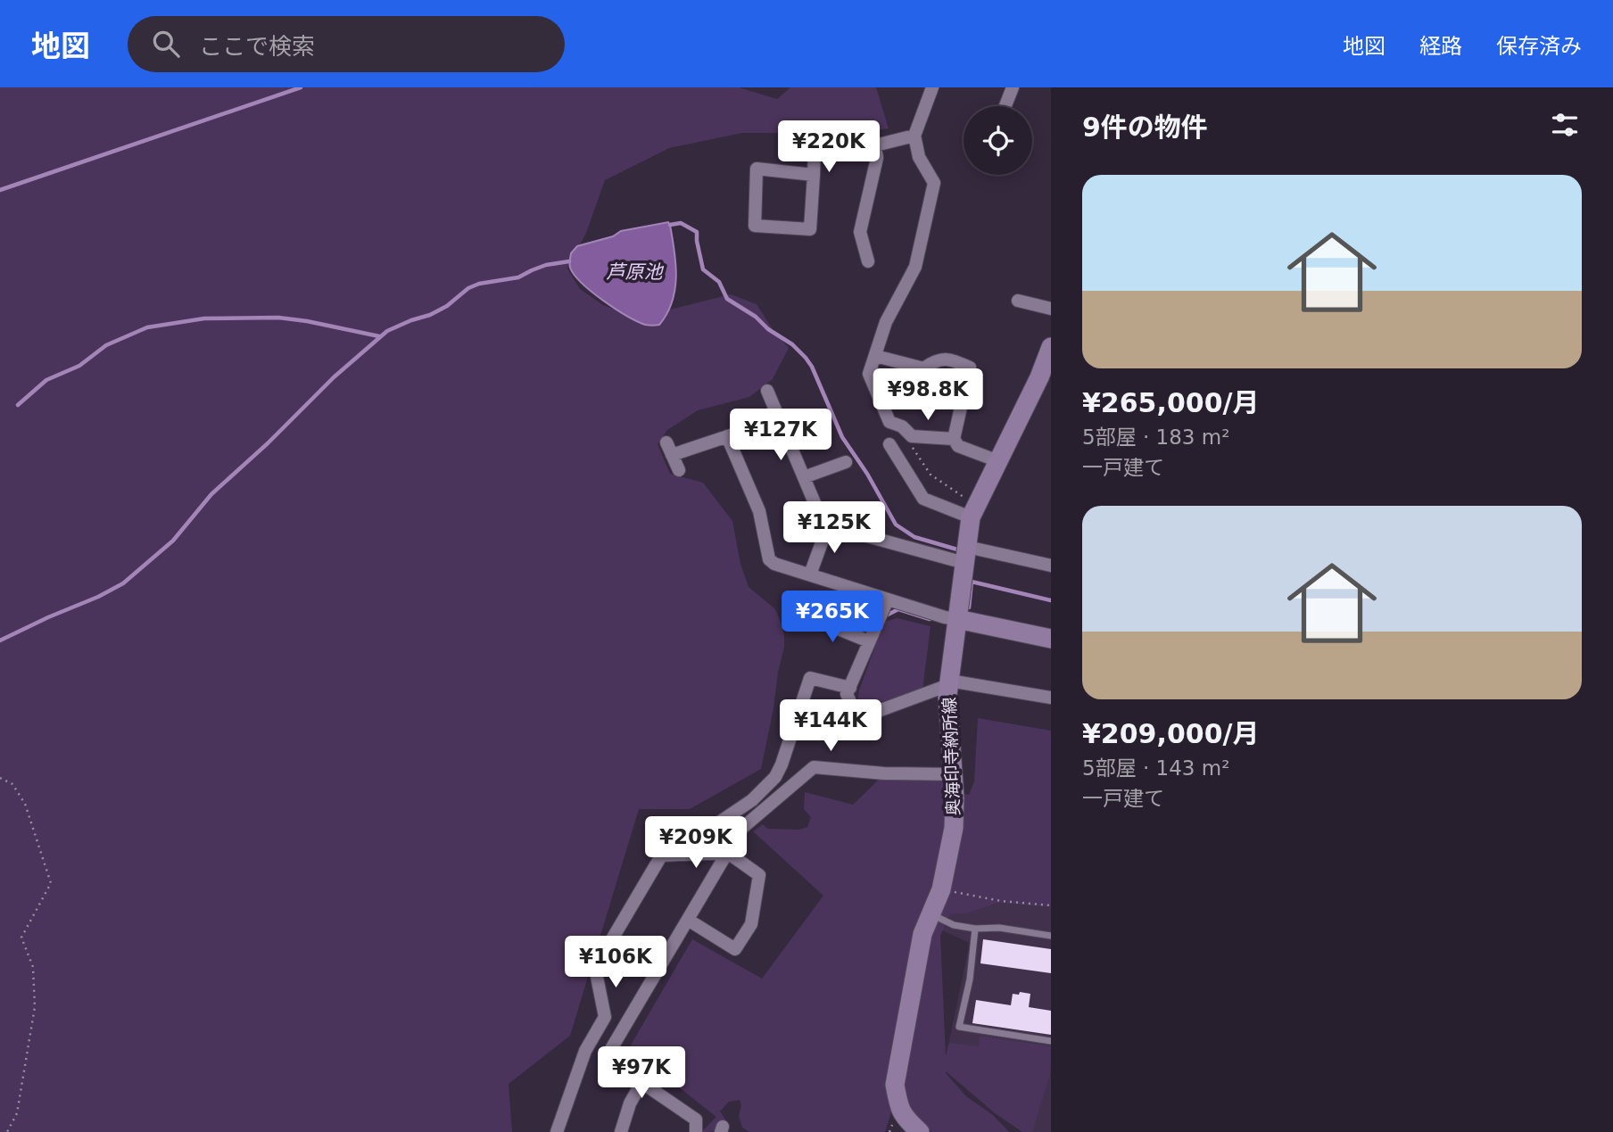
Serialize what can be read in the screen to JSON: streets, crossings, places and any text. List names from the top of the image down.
{
  "streets": {
    "main road": ["奥海印寺納所線"]
  },
  "water": ["芦原池"],
  "page": {
    "header": "地図",
    "search": "ここで検索",
    "nav": ["地図", "経路", "保存済み"],
    "heading": "9件の物件",
    "price": [
      "¥220K",
      "¥98.8K",
      "¥127K",
      "¥125K",
      "¥265K",
      "¥144K",
      "¥209K",
      "¥106K",
      "¥97K"
    ],
    "list": [
      {
        "name": "¥265,000/月",
        "note": "5部屋 · 183 m² · 一戸建て"
      },
      {
        "name": "¥209,000/月",
        "note": "5部屋 · 143 m² · 一戸建て"
      }
    ]
  }
}
